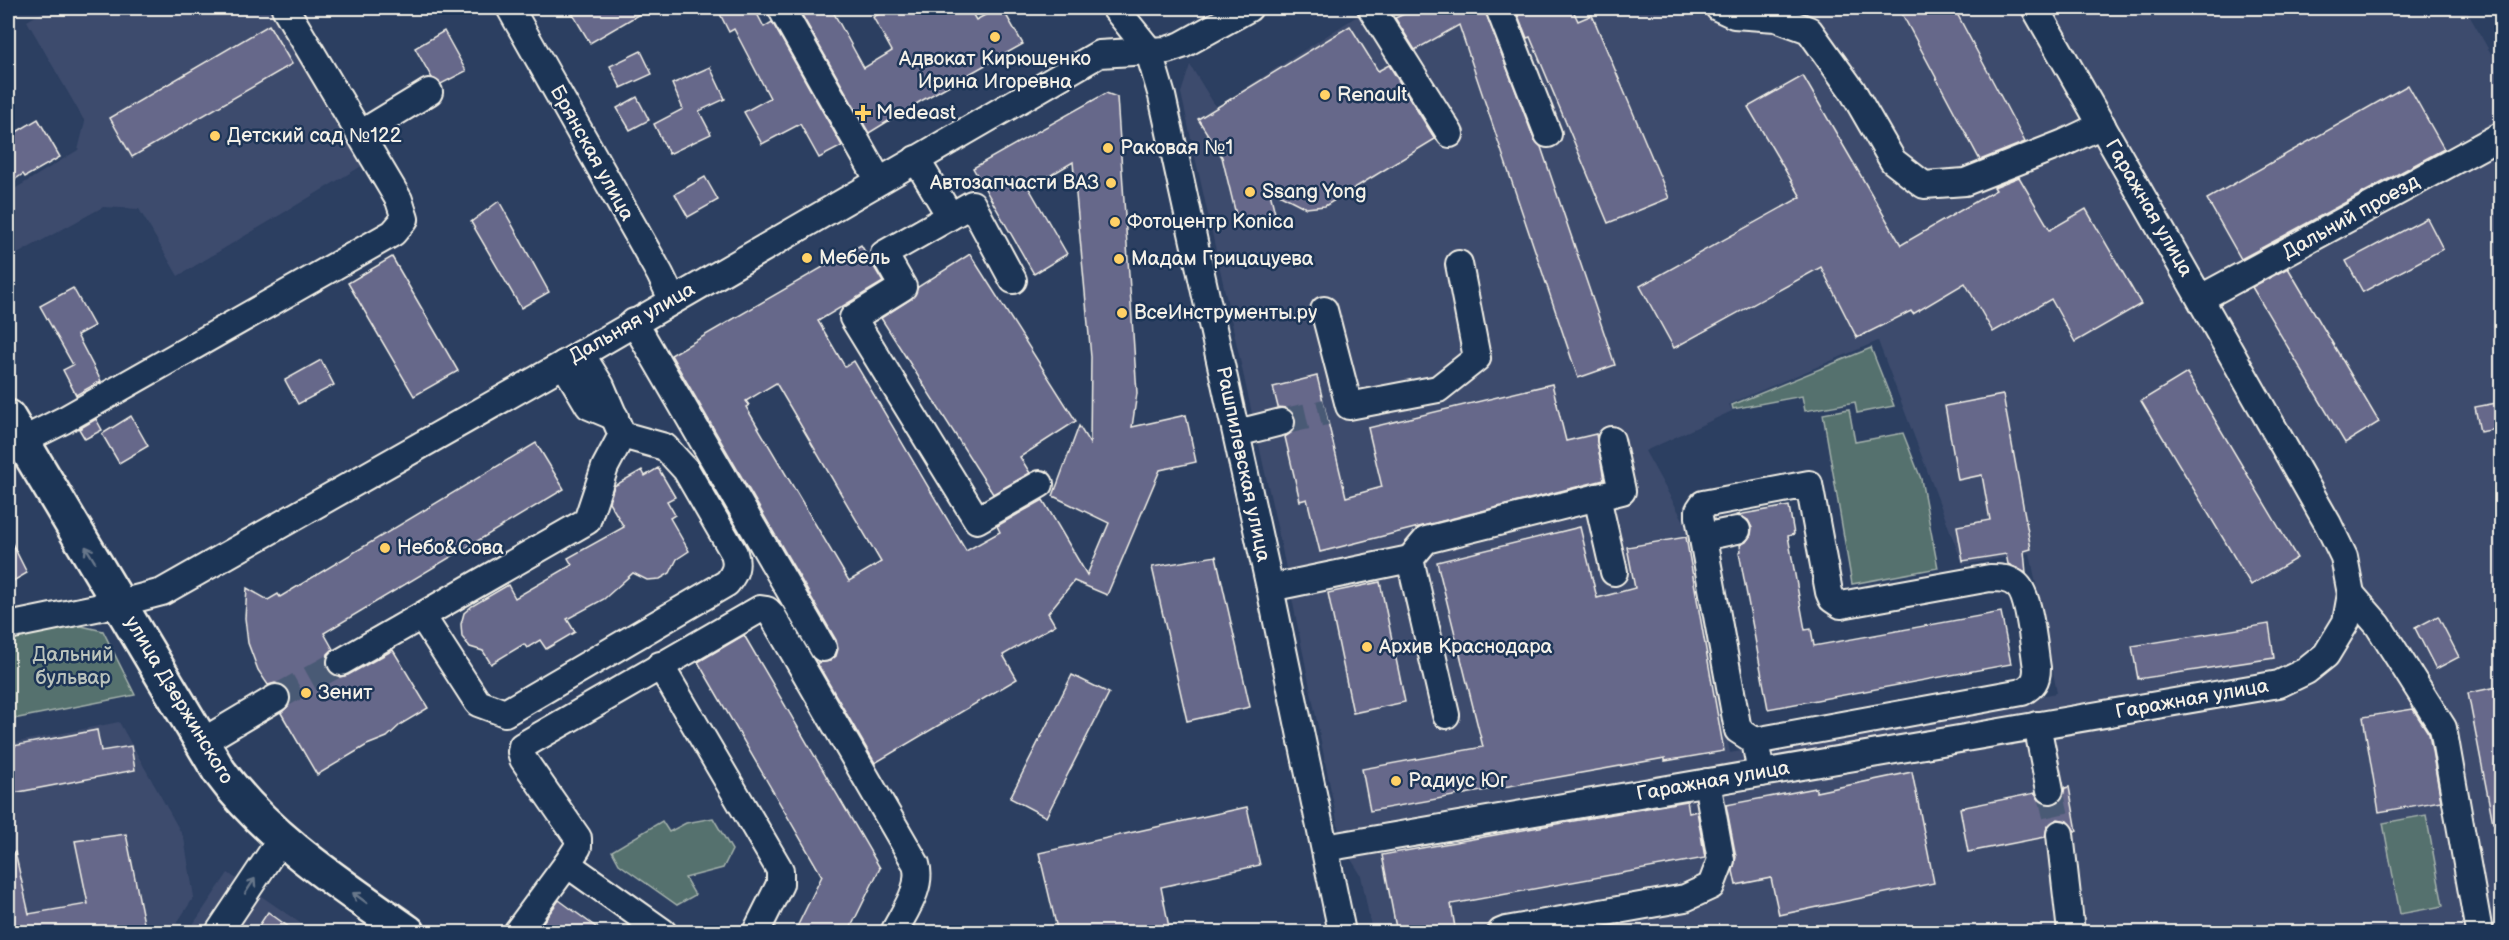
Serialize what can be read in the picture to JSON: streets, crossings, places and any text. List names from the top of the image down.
{
  "streets": {
    "main road": ["улица Дзержинского"],
    "street": [
      "Брянская улица",
      "Гаражная улица",
      "Дальний проезд",
      "Дальняя улица",
      "Рашпилевская улица"
    ]
  },
  "crossings": [
    ["Брянская улица", "Дальняя улица"],
    ["Гаражная улица", "Дальний проезд"],
    ["Гаражная улица", "Рашпилевская улица"],
    ["Дальняя улица", "Рашпилевская улица"],
    ["Дальняя улица", "улица Дзержинского"]
  ],
  "one_way": ["улица Дзержинского"],
  "parks": ["Дальний бульвар"],
  "places": {
    "other": [
      "Адвокат Кирющенко Ирина Игоревна",
      "Renault",
      "Детский сад №122",
      "Раковая №1",
      "Автозапчасти ВАЗ",
      "Ssang Yong",
      "Фотоцентр Konica",
      "Мебель",
      "Мадам Грицацуева",
      "ВсеИнструменты.ру",
      "Небо&Сова",
      "Архив Краснодара",
      "Зенит",
      "Радиус Юг"
    ],
    "health": ["Medeast"]
  }
}
